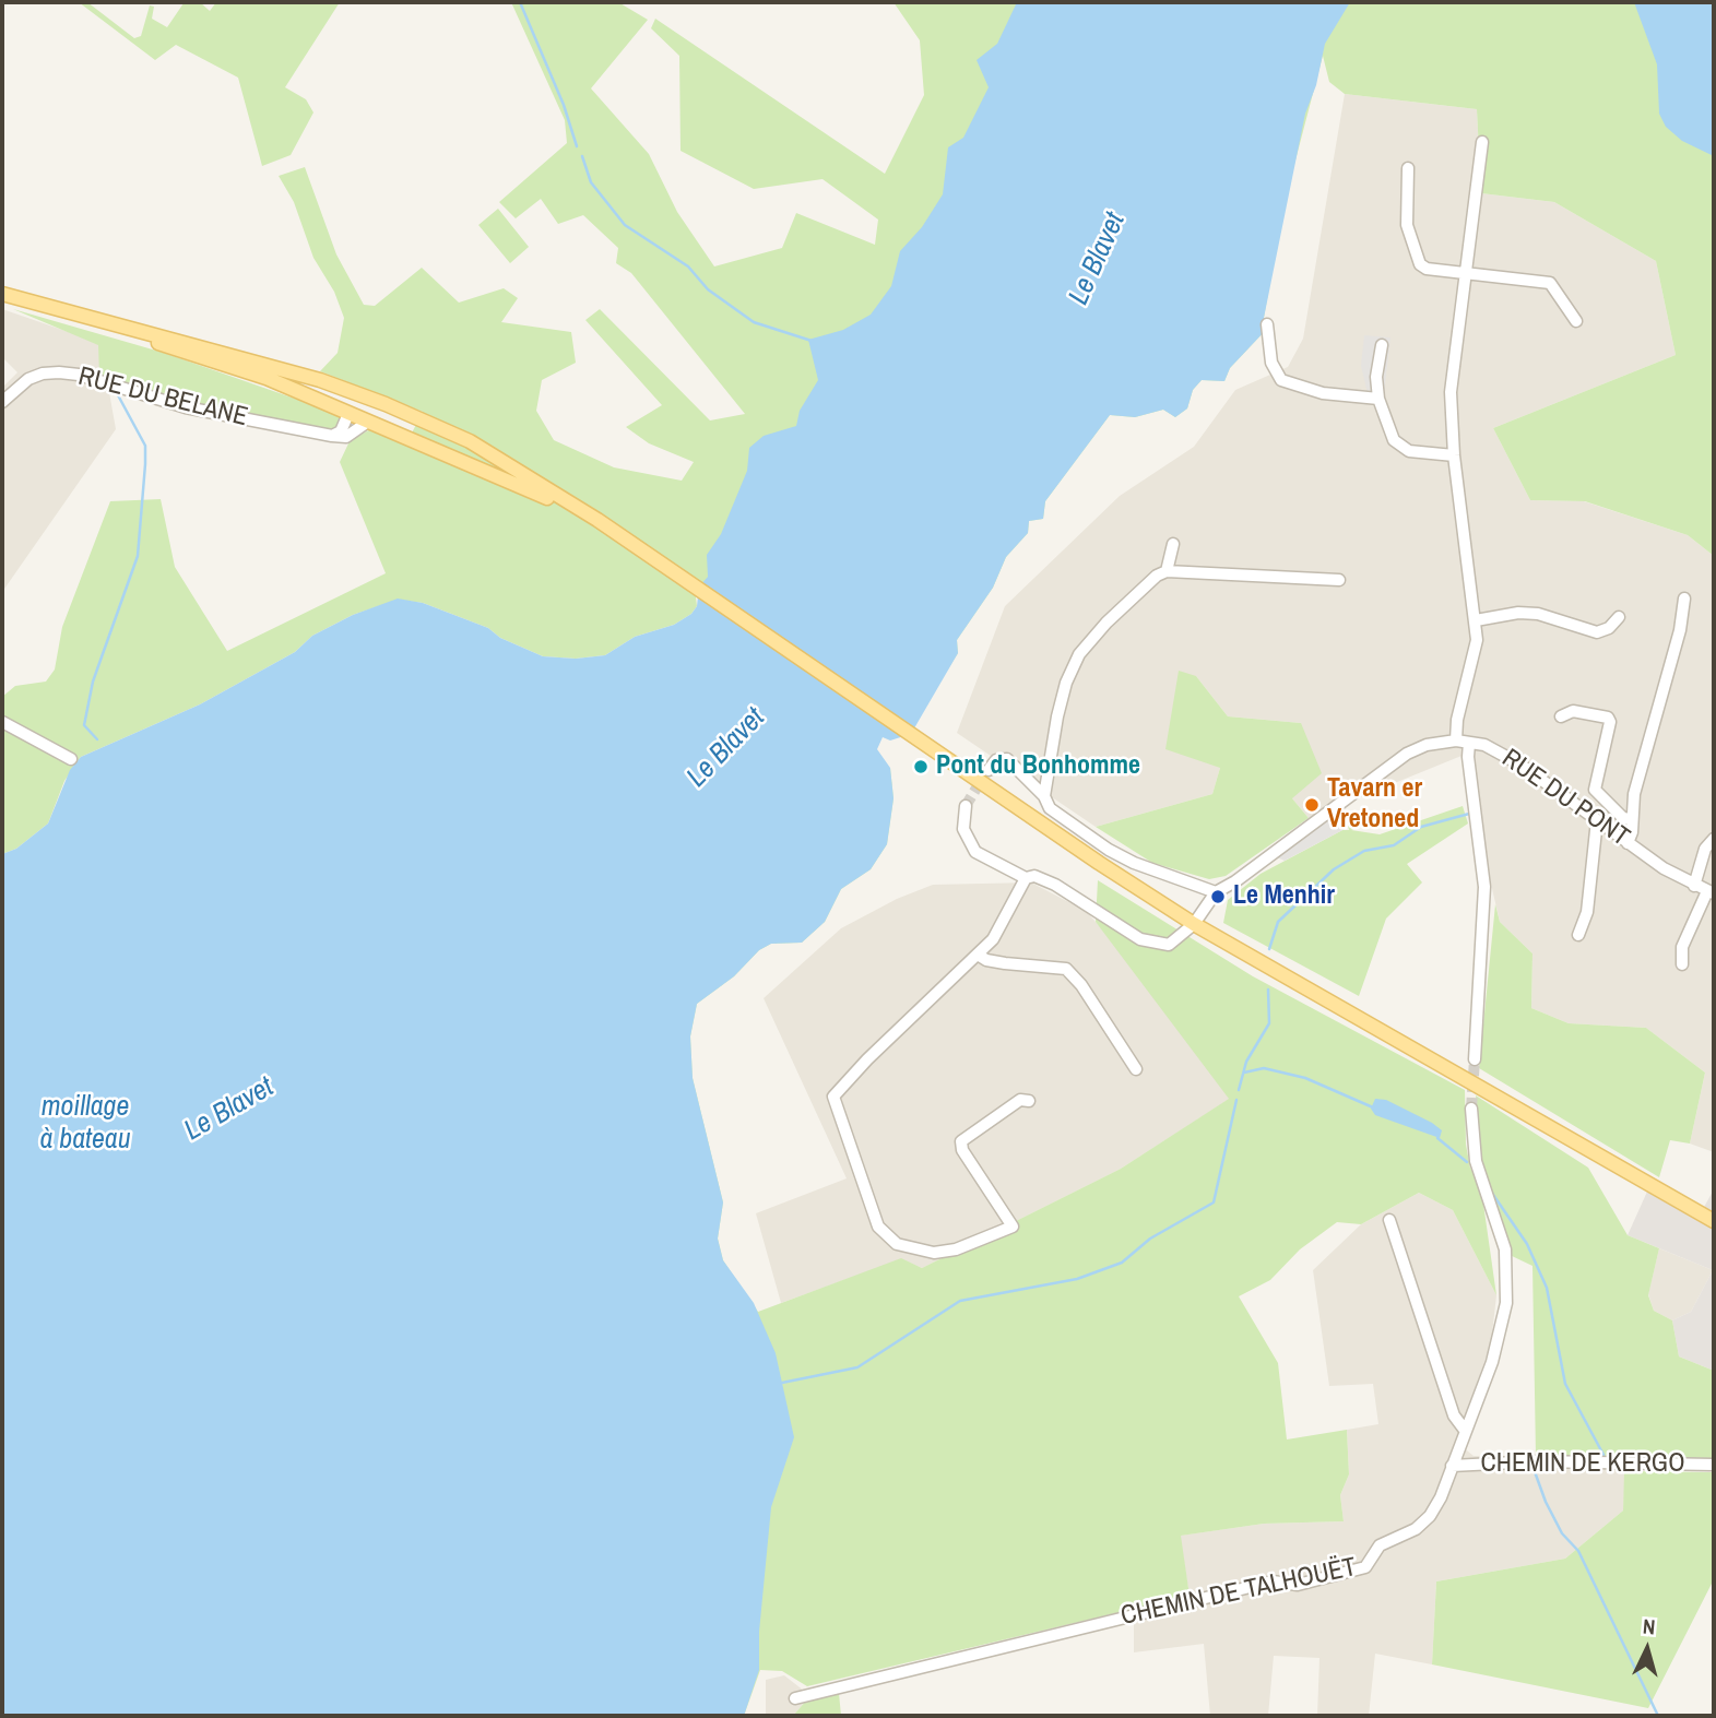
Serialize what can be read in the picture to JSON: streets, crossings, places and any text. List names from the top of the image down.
{
  "streets": {
    "street": [
      "RUE DU BELANE",
      "RUE DU PONT",
      "CHEMIN DE KERGO",
      "CHEMIN DE TALHOUËT"
    ]
  },
  "crossings": [
    ["CHEMIN DE KERGO", "CHEMIN DE TALHOUËT"]
  ],
  "water": ["Le Blavet", "moillage à bateau"],
  "places": ["Pont du Bonhomme", "Tavarn er Vretoned", "Le Menhir"],
  "north": "top"
}
